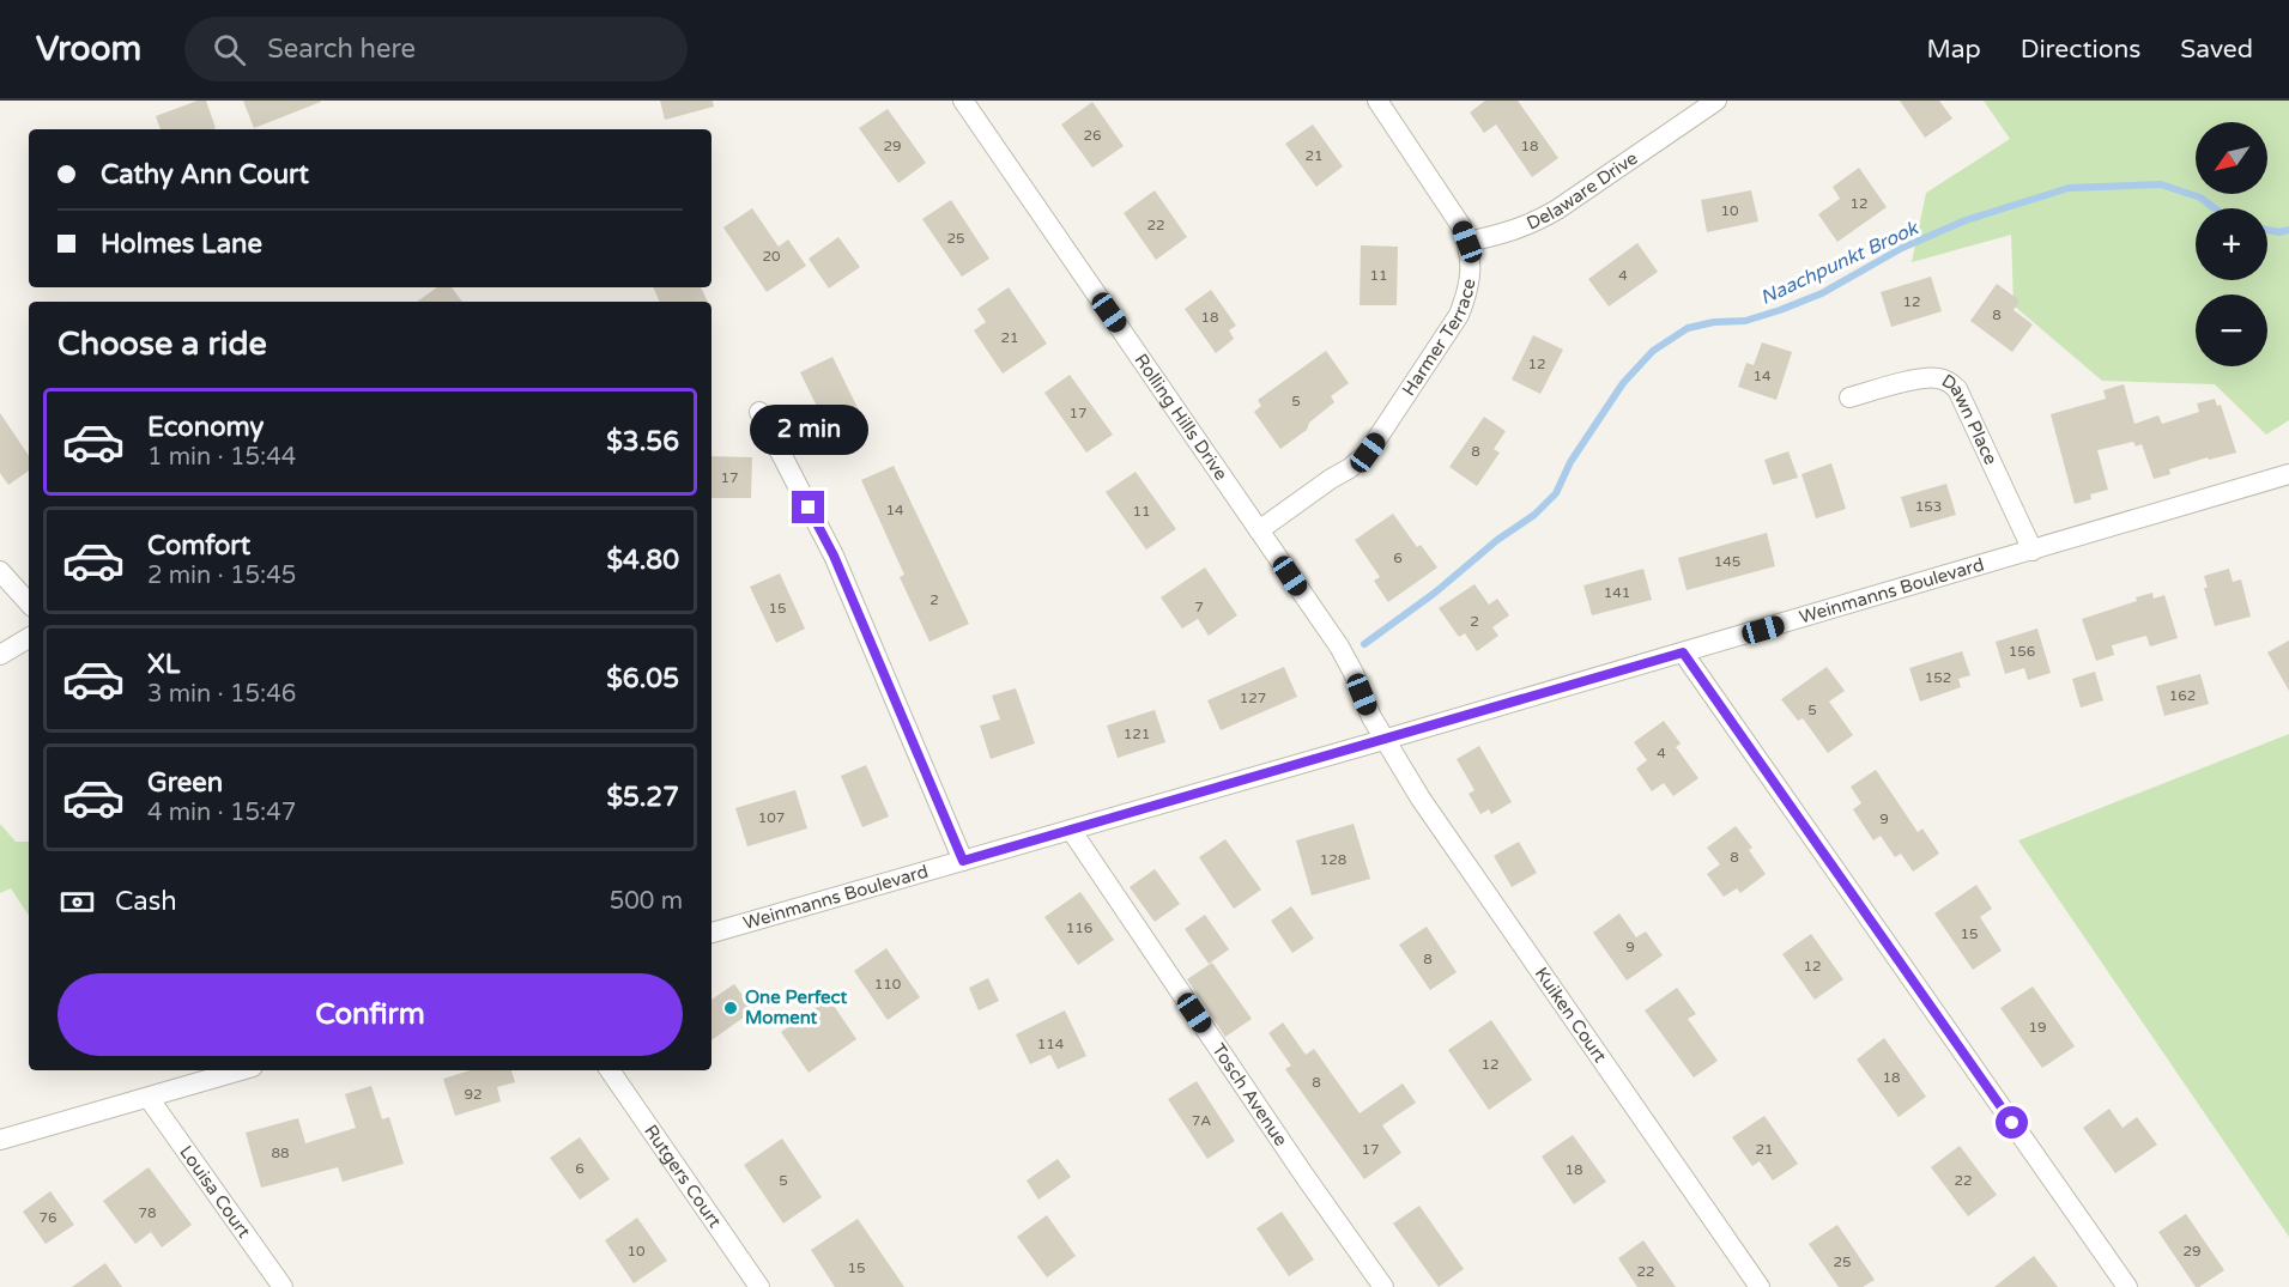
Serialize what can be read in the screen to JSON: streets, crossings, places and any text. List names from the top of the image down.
{
  "streets": {
    "street": [
      "Delaware Drive",
      "Harmer Terrace",
      "Rolling Hills Drive",
      "Dawn Place",
      "Weinmanns Boulevard",
      "Kuiken Court",
      "Tosch Avenue",
      "Rutgers Court",
      "Louisa Court"
    ]
  },
  "crossings": [
    ["Delaware Drive", "Harmer Terrace"],
    ["Harmer Terrace", "Rolling Hills Drive"],
    ["Rolling Hills Drive", "Weinmanns Boulevard"],
    ["Rolling Hills Drive", "Kuiken Court"],
    ["Dawn Place", "Weinmanns Boulevard"],
    ["Weinmanns Boulevard", "Kuiken Court"],
    ["Weinmanns Boulevard", "Tosch Avenue"]
  ],
  "water": ["Naachpunkt Brook"],
  "places": ["One Perfect Moment"],
  "house_numbers": [
    "26",
    "29",
    "18",
    "21",
    "12",
    "10",
    "22",
    "25",
    "20",
    "11",
    "4",
    "12",
    "8",
    "18",
    "21",
    "12",
    "14",
    "5",
    "17",
    "8",
    "17",
    "153",
    "14",
    "11",
    "6",
    "145",
    "141",
    "2",
    "7",
    "15",
    "2",
    "156",
    "152",
    "162",
    "127",
    "5",
    "121",
    "4",
    "107",
    "9",
    "8",
    "128",
    "116",
    "15",
    "9",
    "8",
    "12",
    "110",
    "19",
    "114",
    "12",
    "18",
    "8",
    "92",
    "7A",
    "17",
    "21",
    "88",
    "6",
    "18",
    "5",
    "22",
    "78",
    "76",
    "10",
    "29",
    "25",
    "15",
    "22"
  ],
  "north": "bottom left",
  "page": {
    "header": "Vroom",
    "search": "Search here",
    "nav": ["Map", "Directions", "Saved"],
    "map_buttons": ["+", "−"],
    "banner": ["Cathy Ann Court", "Holmes Lane"],
    "heading": "Choose a ride",
    "list": [
      {
        "name": "Economy",
        "note": "1 min · 15:44",
        "value": "$3.56"
      },
      {
        "name": "Comfort",
        "note": "2 min · 15:45",
        "value": "$4.80"
      },
      {
        "name": "XL",
        "note": "3 min · 15:46",
        "value": "$6.05"
      },
      {
        "name": "Green",
        "note": "4 min · 15:47",
        "value": "$5.27"
      }
    ],
    "bubble": "2 min",
    "pay": ["Cash", "500 m"],
    "buttons": "Confirm"
  }
}
